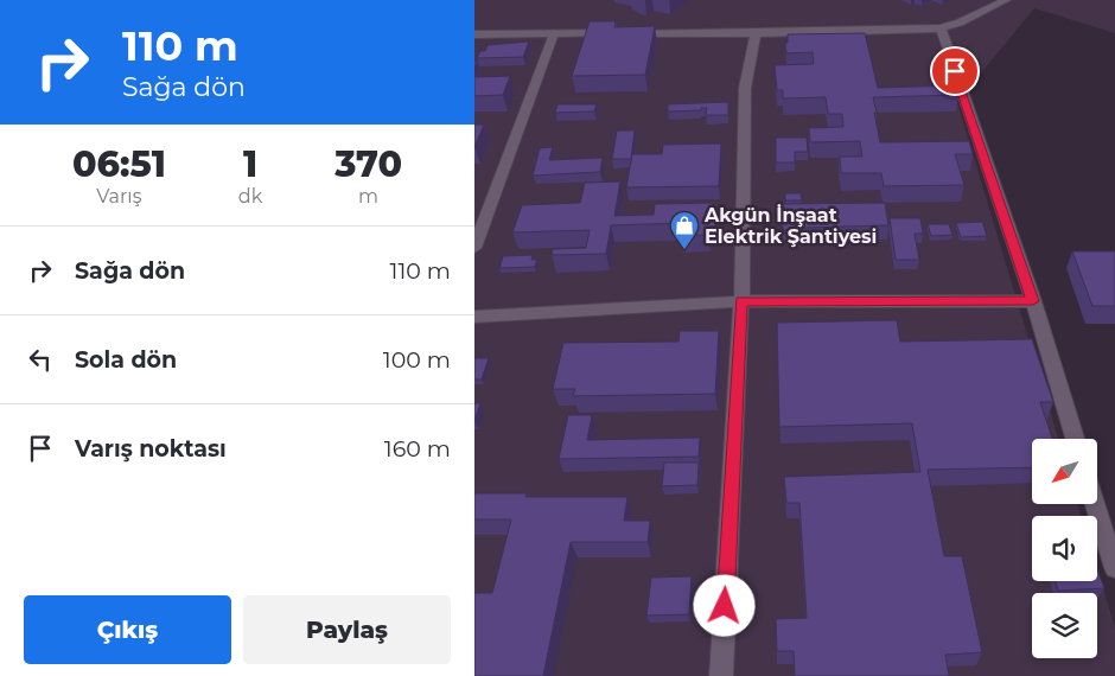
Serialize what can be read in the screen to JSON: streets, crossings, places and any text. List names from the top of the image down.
{
  "places": {
    "shop": ["Akgün İnşaat Elektrik Şantiyesi"]
  },
  "north": "bottom left",
  "page": {
    "turn": ["110 m", "Sağa dön"],
    "eta": [
      "06:51",
      "Varış",
      "1",
      "dk",
      "370",
      "m"
    ],
    "list": [
      {
        "name": "Sağa dön",
        "value": "110 m"
      },
      {
        "name": "Sola dön",
        "value": "100 m"
      },
      {
        "name": "Varış noktası",
        "value": "160 m"
      }
    ],
    "buttons": ["Çıkış", "Paylaş"]
  }
}
